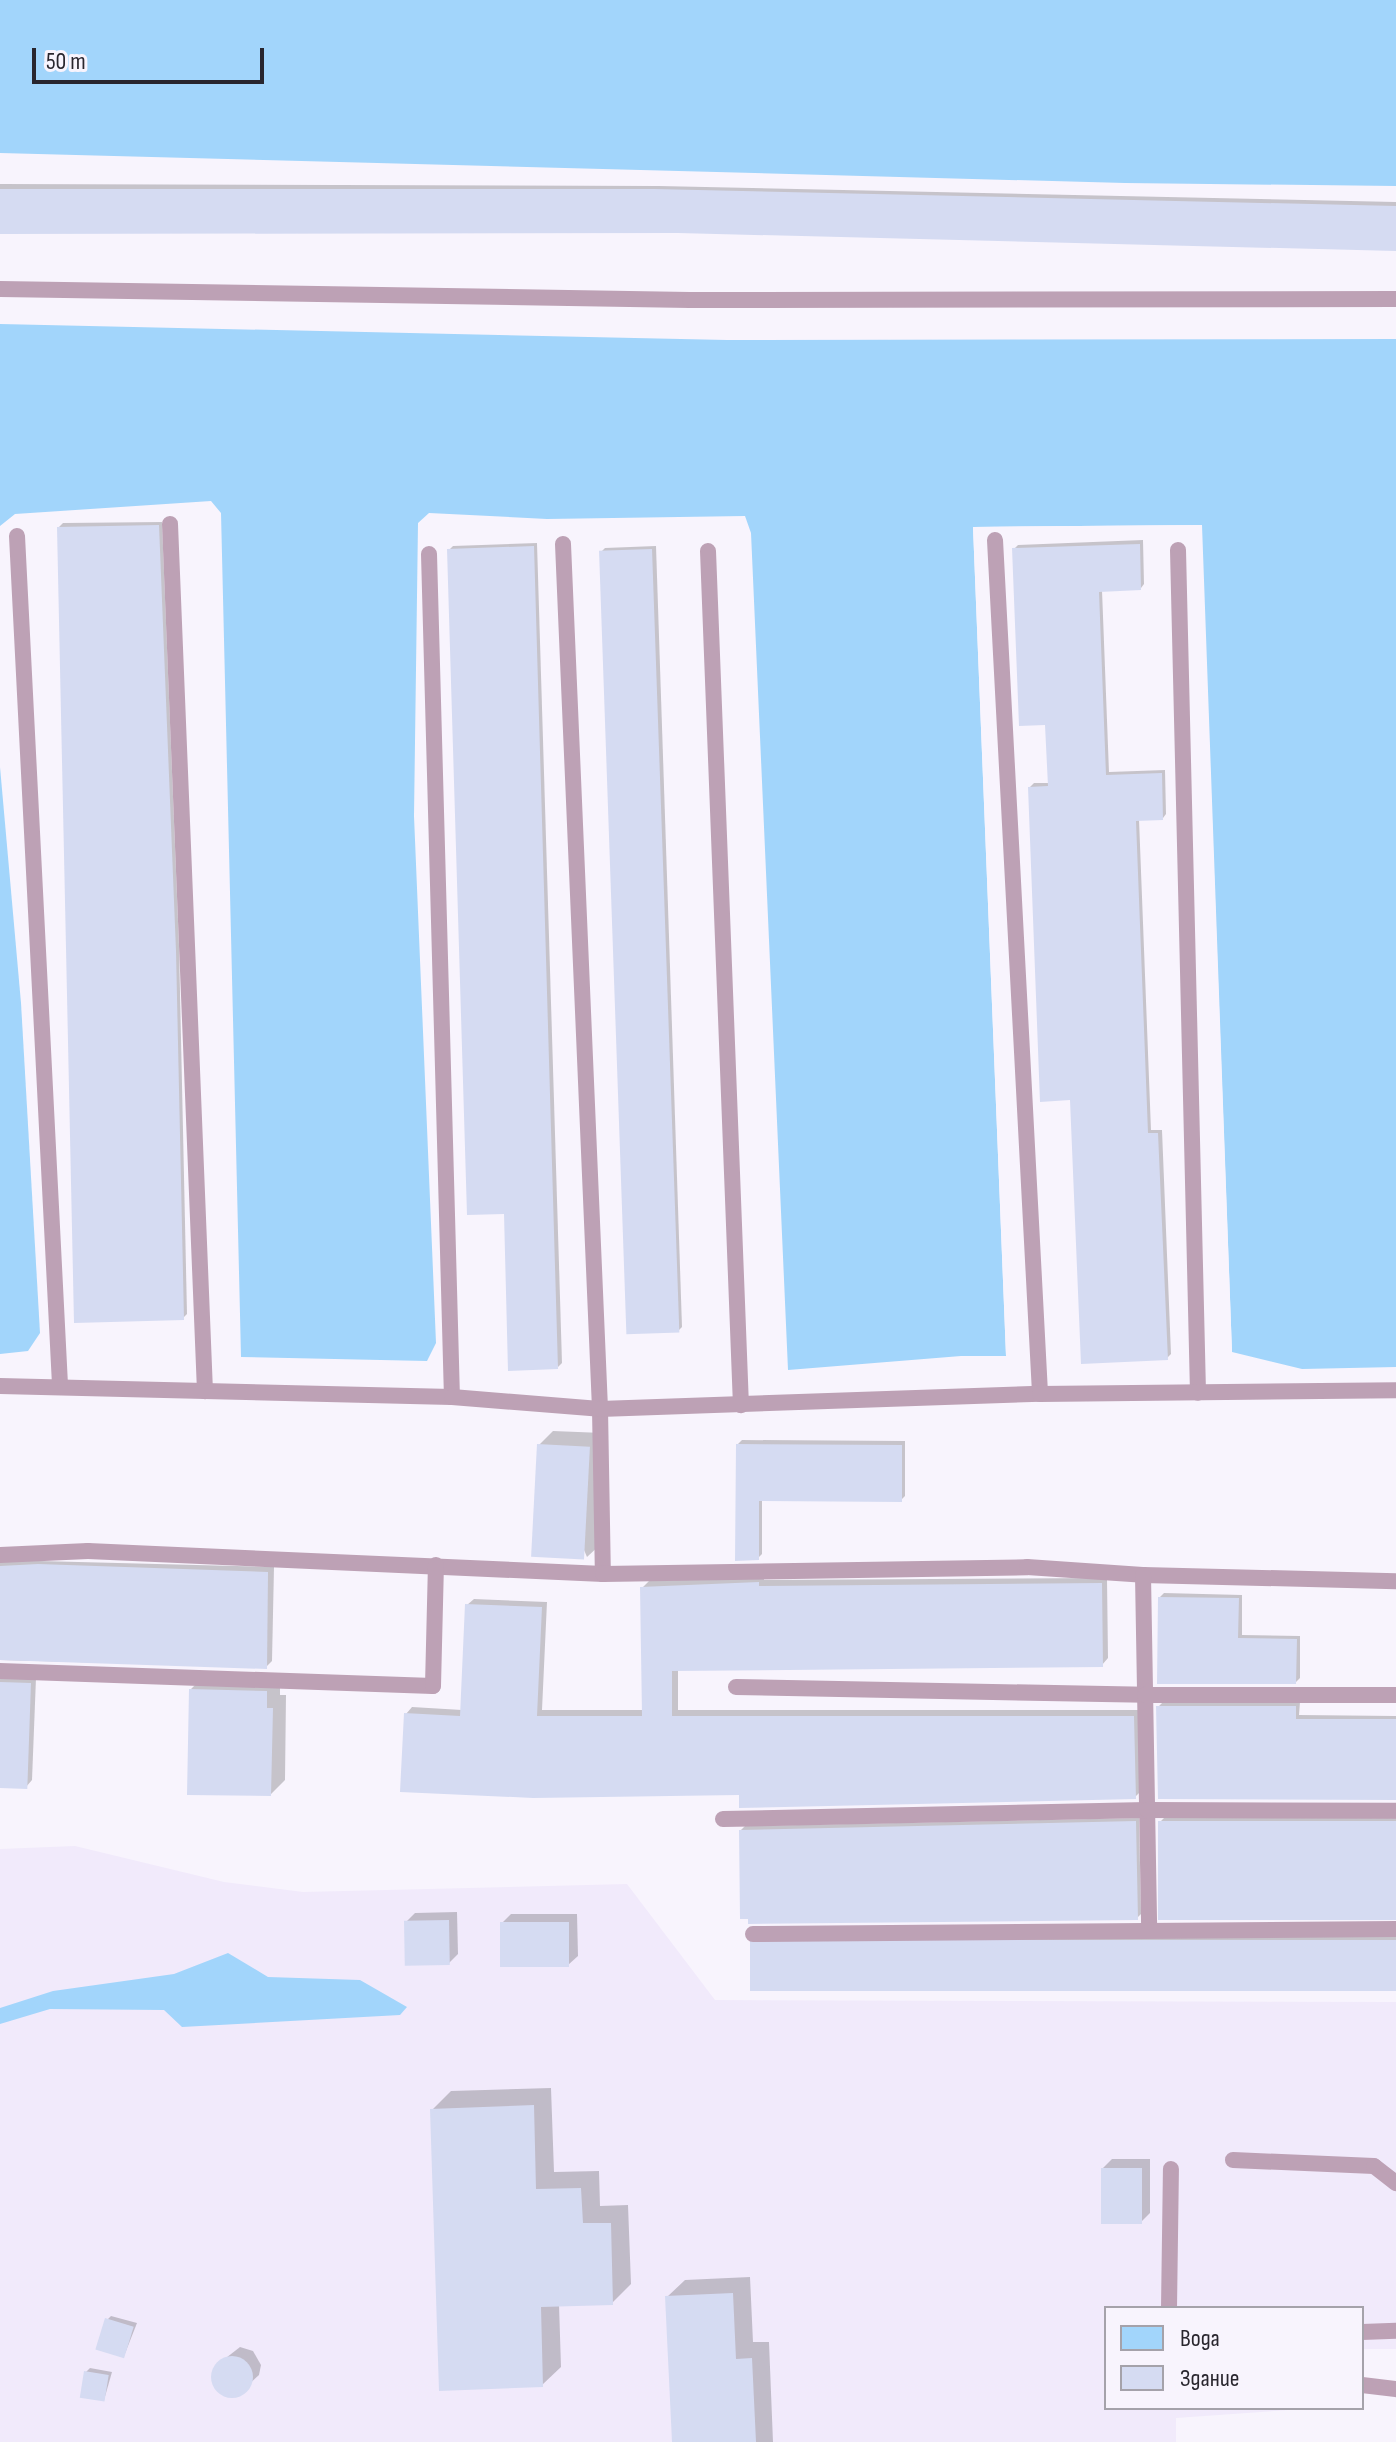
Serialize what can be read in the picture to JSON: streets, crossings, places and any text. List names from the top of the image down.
{
  "legend": ["Вода", "Здание"],
  "scale_bar": "50 m"
}
